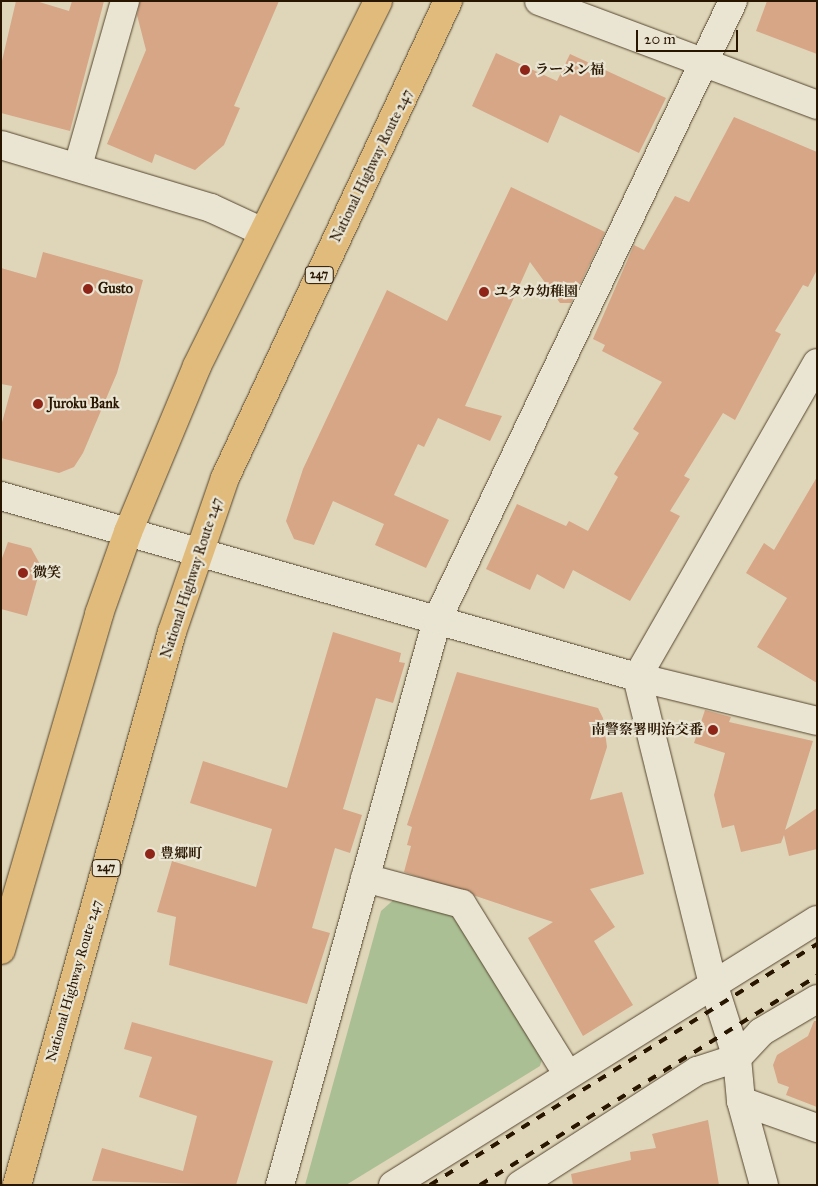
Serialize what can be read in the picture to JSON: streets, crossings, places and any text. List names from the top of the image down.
{
  "streets": {
    "highway": ["National Highway Route 247", "247"]
  },
  "places": [
    "ラーメン福",
    "Gusto",
    "ユタカ幼稚園",
    "Juroku Bank",
    "微笑",
    "南警察署明治交番",
    "豊郷町"
  ],
  "scale_bar": "20 m"
}
